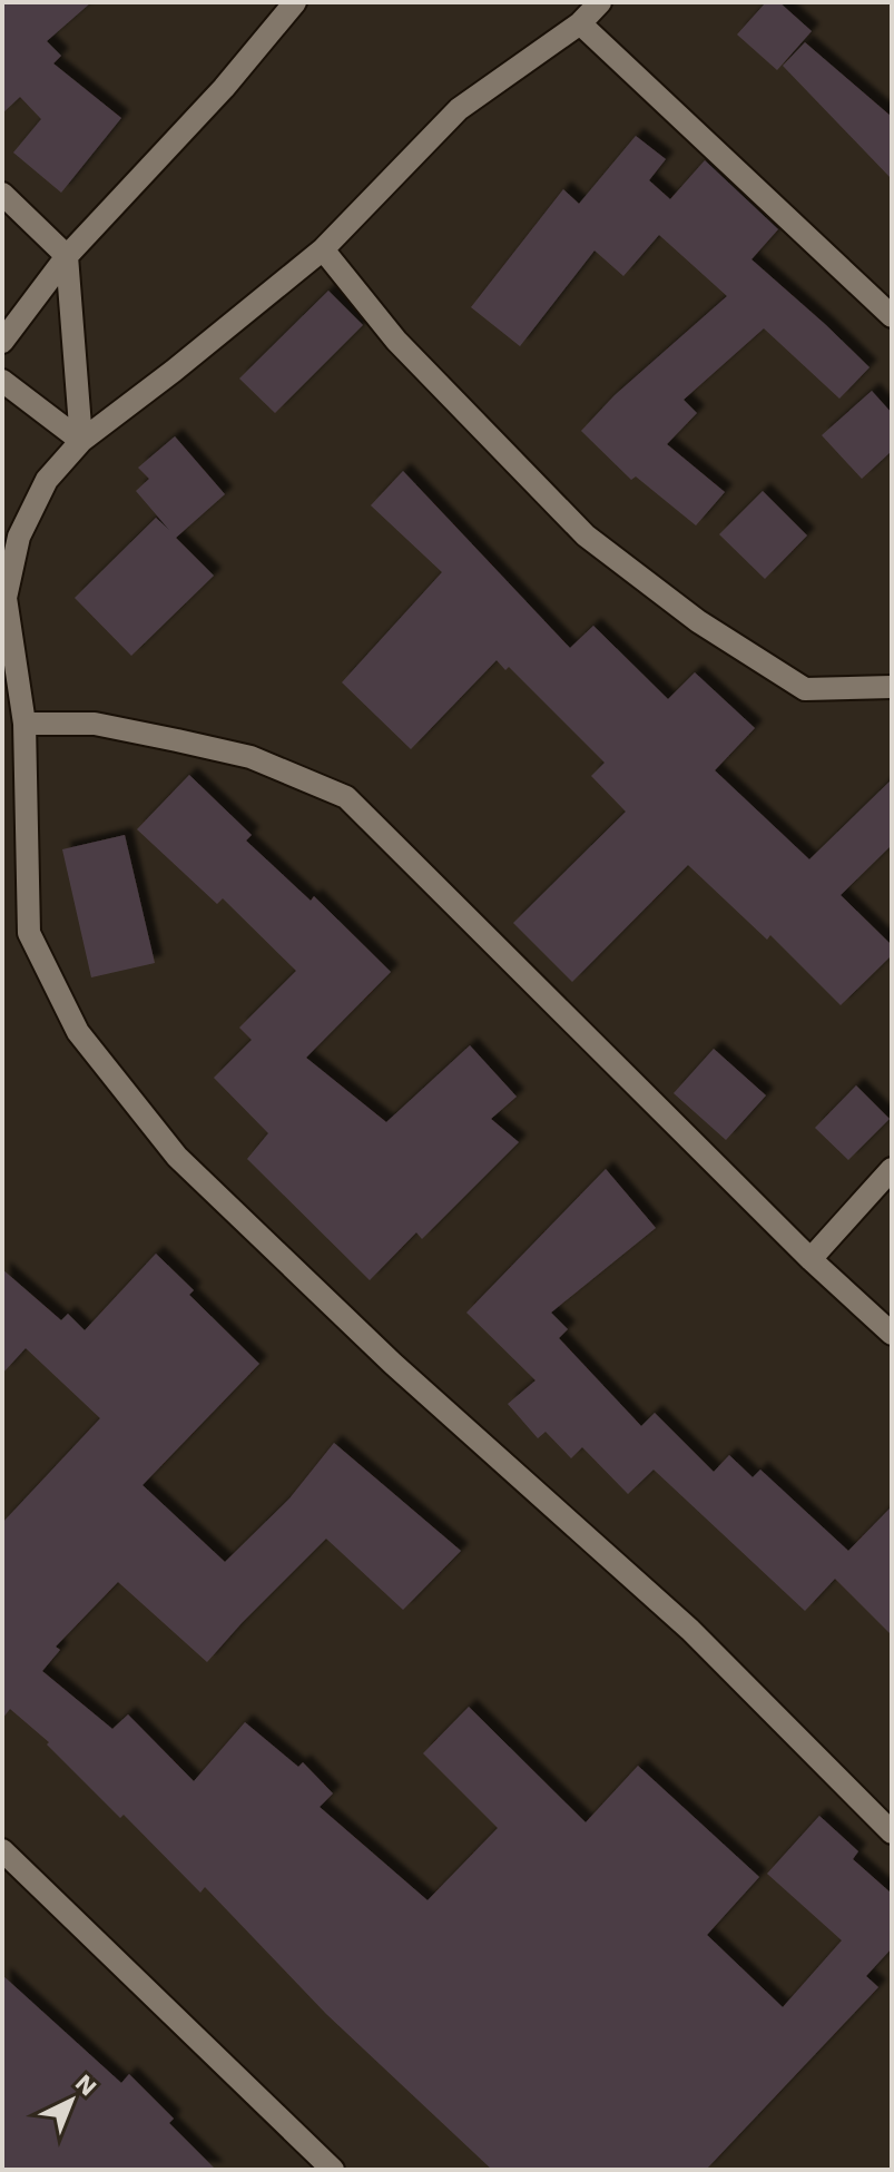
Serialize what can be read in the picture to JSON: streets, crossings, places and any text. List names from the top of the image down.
{
  "north": "top right"
}
